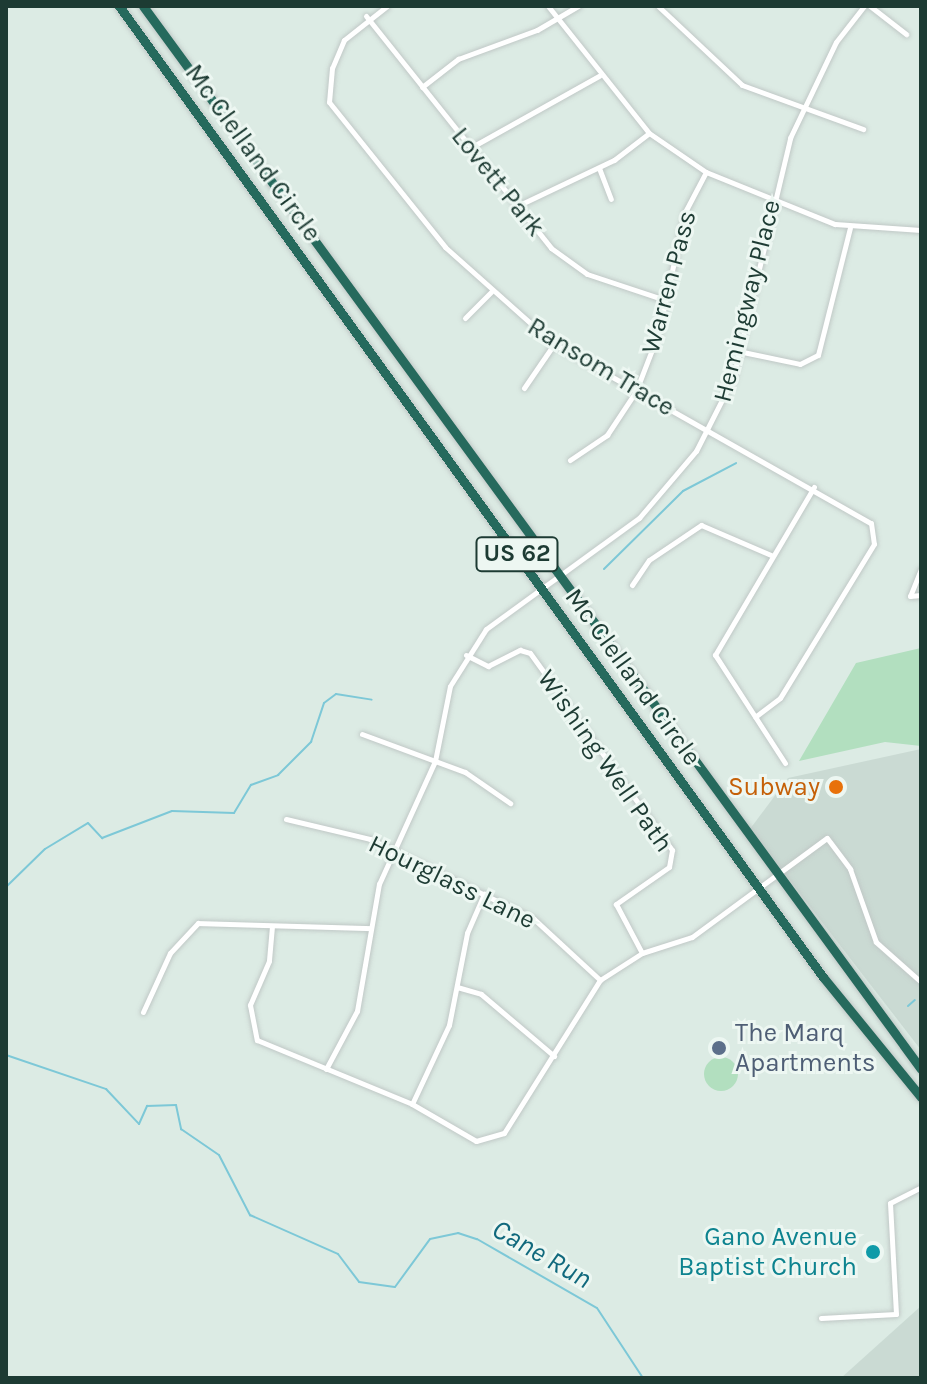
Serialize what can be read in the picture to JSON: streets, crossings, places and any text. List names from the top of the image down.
{
  "streets": {
    "highway": ["Mc Clelland Circle", "US 62"],
    "street": [
      "Lovett Park",
      "Warren Pass",
      "Hemingway Place",
      "Ransom Trace",
      "Wishing Well Path",
      "Hourglass Lane"
    ]
  },
  "crossings": [
    ["Mc Clelland Circle", "Hemingway Place"],
    ["Lovett Park", "Warren Pass"],
    ["Lovett Park", "Ransom Trace"],
    ["Warren Pass", "Ransom Trace"],
    ["Hemingway Place", "Ransom Trace"],
    ["Hemingway Place", "Wishing Well Path"]
  ],
  "water": ["Cane Run"],
  "places": ["Subway", "The Marq Apartments", "Gano Avenue Baptist Church"]
}
